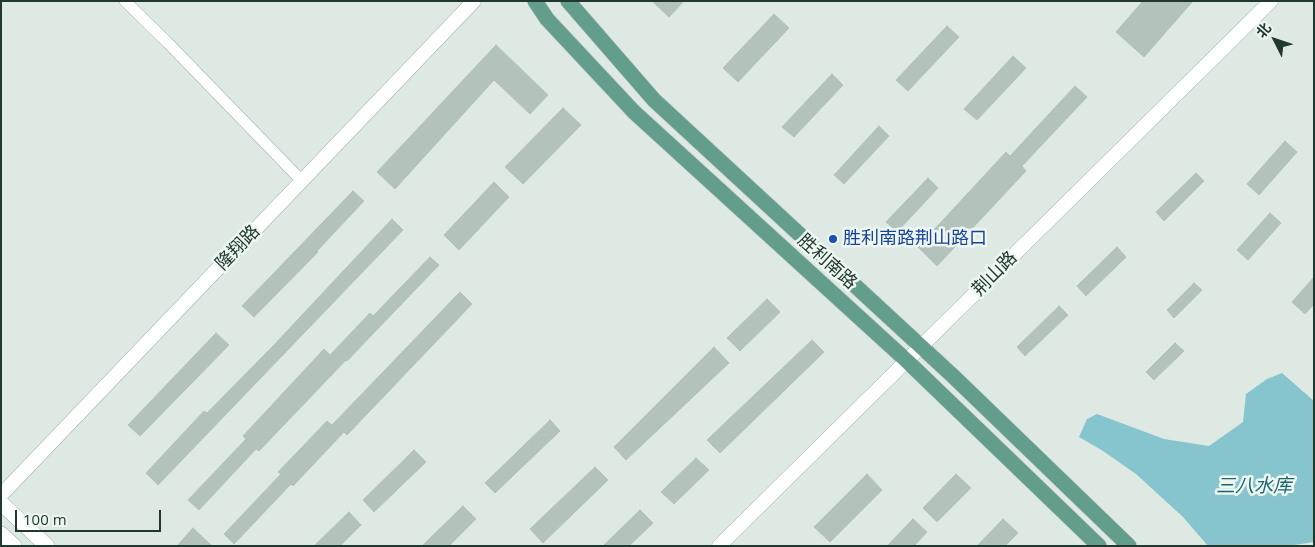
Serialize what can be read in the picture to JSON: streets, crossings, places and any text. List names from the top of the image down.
{
  "streets": {
    "main road": ["胜利南路"],
    "street": ["隆翔路", "荆山路"]
  },
  "crossings": [
    ["胜利南路", "荆山路"]
  ],
  "water": ["三八水库"],
  "places": ["胜利南路荆山路口"],
  "scale_bar": "100 m",
  "north": "top left"
}
